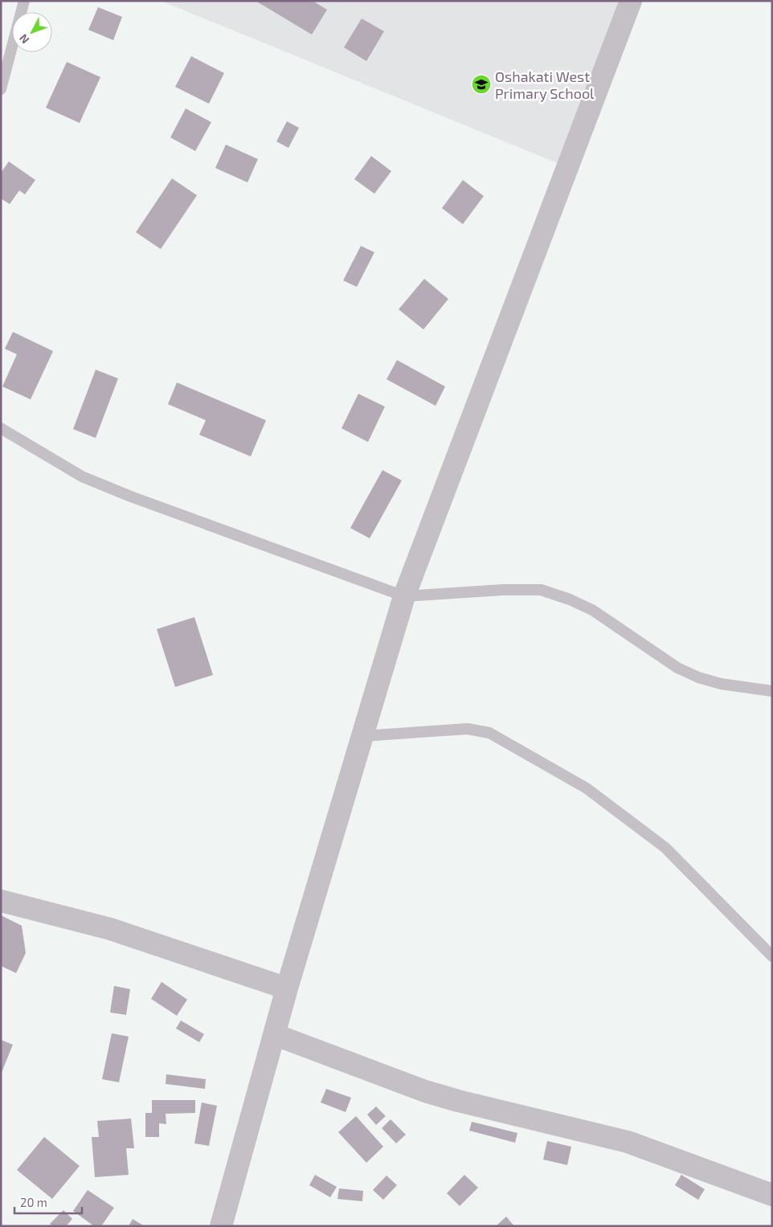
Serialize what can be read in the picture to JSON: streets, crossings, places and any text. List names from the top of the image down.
{
  "places": {
    "school or university": ["Oshakati West Primary School"]
  },
  "scale_bar": "20 m",
  "north": "bottom left"
}
